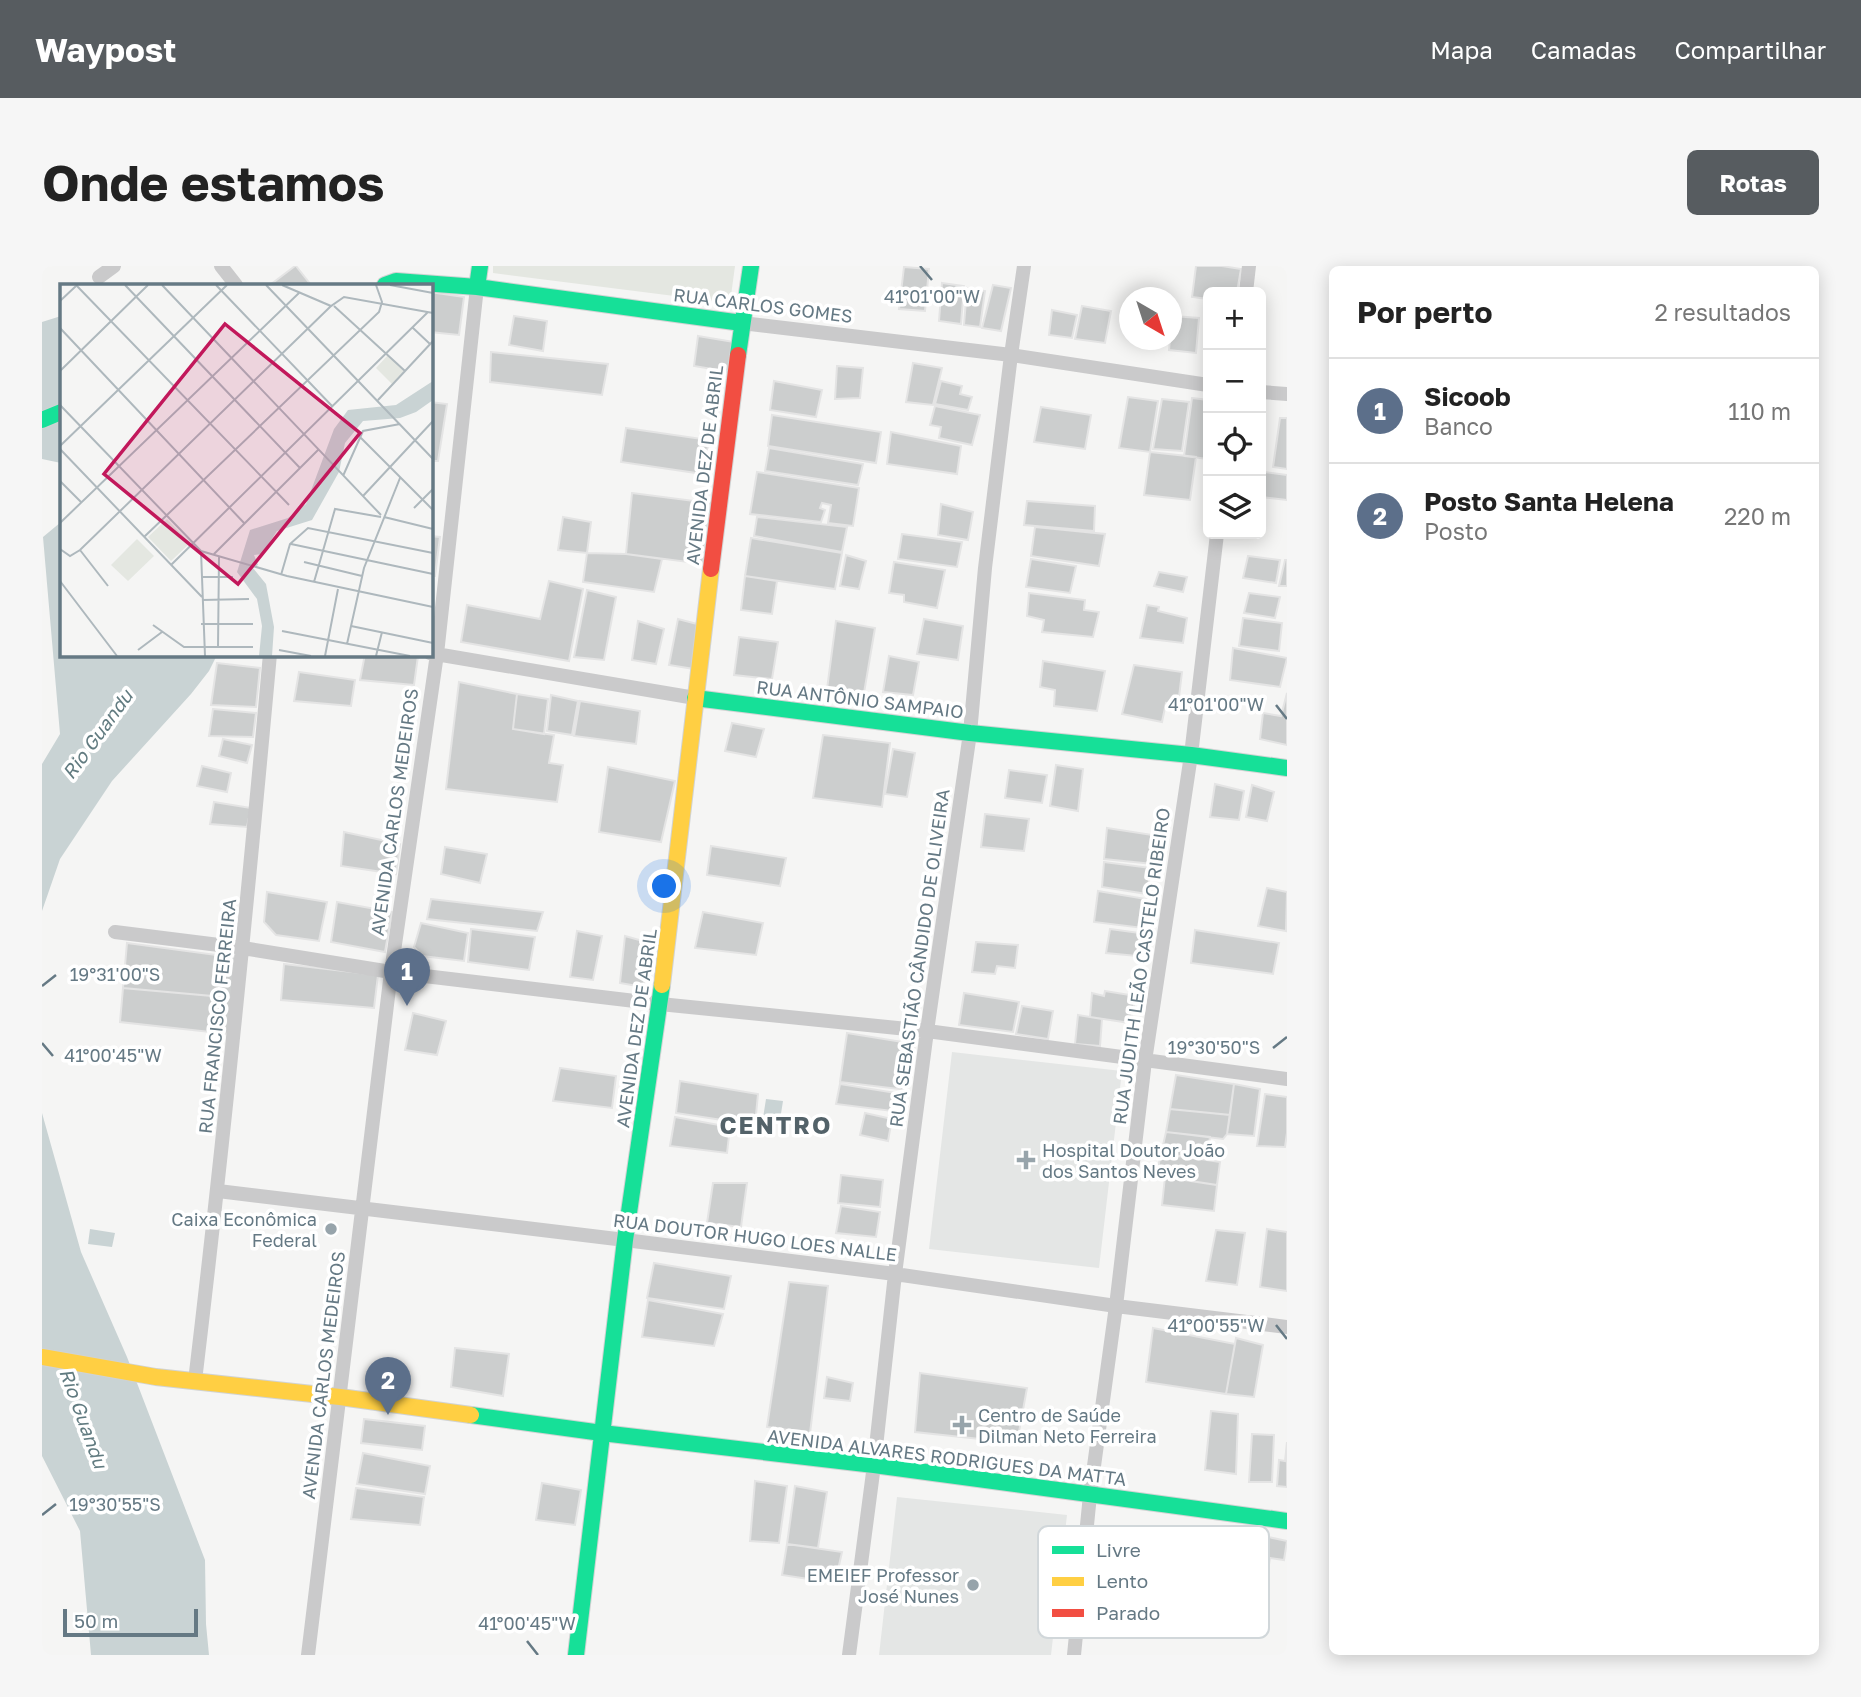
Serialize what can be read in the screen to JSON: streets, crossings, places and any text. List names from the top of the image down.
{
  "streets": {
    "street": [
      "RUA CARLOS GOMES",
      "AVENIDA DEZ DE ABRIL",
      "RUA ANTÔNIO SAMPAIO",
      "AVENIDA CARLOS MEDEIROS",
      "RUA SEBASTIÃO CÂNDIDO DE OLIVEIRA",
      "RUA JUDITH LEÃO CASTELO RIBEIRO",
      "RUA FRANCISCO FERREIRA",
      "RUA DOUTOR HUGO LOES NALLE",
      "AVENIDA ALVARES RODRIGUES DA MATTA"
    ]
  },
  "crossings": [
    ["RUA CARLOS GOMES", "AVENIDA DEZ DE ABRIL"],
    ["RUA CARLOS GOMES", "AVENIDA CARLOS MEDEIROS"],
    ["RUA CARLOS GOMES", "RUA SEBASTIÃO CÂNDIDO DE OLIVEIRA"],
    ["AVENIDA DEZ DE ABRIL", "RUA ANTÔNIO SAMPAIO"],
    ["AVENIDA DEZ DE ABRIL", "RUA DOUTOR HUGO LOES NALLE"],
    ["AVENIDA DEZ DE ABRIL", "AVENIDA ALVARES RODRIGUES DA MATTA"],
    ["RUA ANTÔNIO SAMPAIO", "AVENIDA CARLOS MEDEIROS"],
    ["RUA ANTÔNIO SAMPAIO", "RUA SEBASTIÃO CÂNDIDO DE OLIVEIRA"],
    ["RUA ANTÔNIO SAMPAIO", "RUA JUDITH LEÃO CASTELO RIBEIRO"],
    ["AVENIDA CARLOS MEDEIROS", "RUA DOUTOR HUGO LOES NALLE"],
    ["AVENIDA CARLOS MEDEIROS", "AVENIDA ALVARES RODRIGUES DA MATTA"],
    ["RUA SEBASTIÃO CÂNDIDO DE OLIVEIRA", "RUA DOUTOR HUGO LOES NALLE"],
    ["RUA SEBASTIÃO CÂNDIDO DE OLIVEIRA", "AVENIDA ALVARES RODRIGUES DA MATTA"],
    ["RUA JUDITH LEÃO CASTELO RIBEIRO", "RUA DOUTOR HUGO LOES NALLE"],
    ["RUA JUDITH LEÃO CASTELO RIBEIRO", "AVENIDA ALVARES RODRIGUES DA MATTA"],
    ["RUA FRANCISCO FERREIRA", "RUA DOUTOR HUGO LOES NALLE"],
    ["RUA FRANCISCO FERREIRA", "AVENIDA ALVARES RODRIGUES DA MATTA"]
  ],
  "districts": ["CENTRO"],
  "water": ["Rio Guandu"],
  "places": {
    "health": ["Hospital Doutor João dos Santos Neves", "Centro de Saúde Dilman Neto Ferreira"],
    "other": ["Caixa Econômica Federal", "EMEIEF Professor José Nunes"]
  },
  "legend": ["Livre", "Lento", "Parado"],
  "scale_bar": "50 m",
  "north": "bottom right",
  "page": {
    "header": "Waypost",
    "nav": ["Mapa", "Camadas", "Compartilhar"],
    "buttons": "Rotas",
    "title": "Onde estamos",
    "heading": ["Por perto", "2 resultados"],
    "map_buttons": ["+", "−"],
    "list": [
      {
        "mark": "1",
        "name": "Sicoob",
        "note": "Banco",
        "value": "110 m"
      },
      {
        "mark": "2",
        "name": "Posto Santa Helena",
        "note": "Posto",
        "value": "220 m"
      }
    ],
    "pins": ["1", "2"],
    "scale": "50 m"
  },
  "coordinates": [
    "41°01'00\"W",
    "19°31'00\"S",
    "19°30'50\"S",
    "41°00'45\"W",
    "41°00'55\"W",
    "19°30'55\"S"
  ]
}
